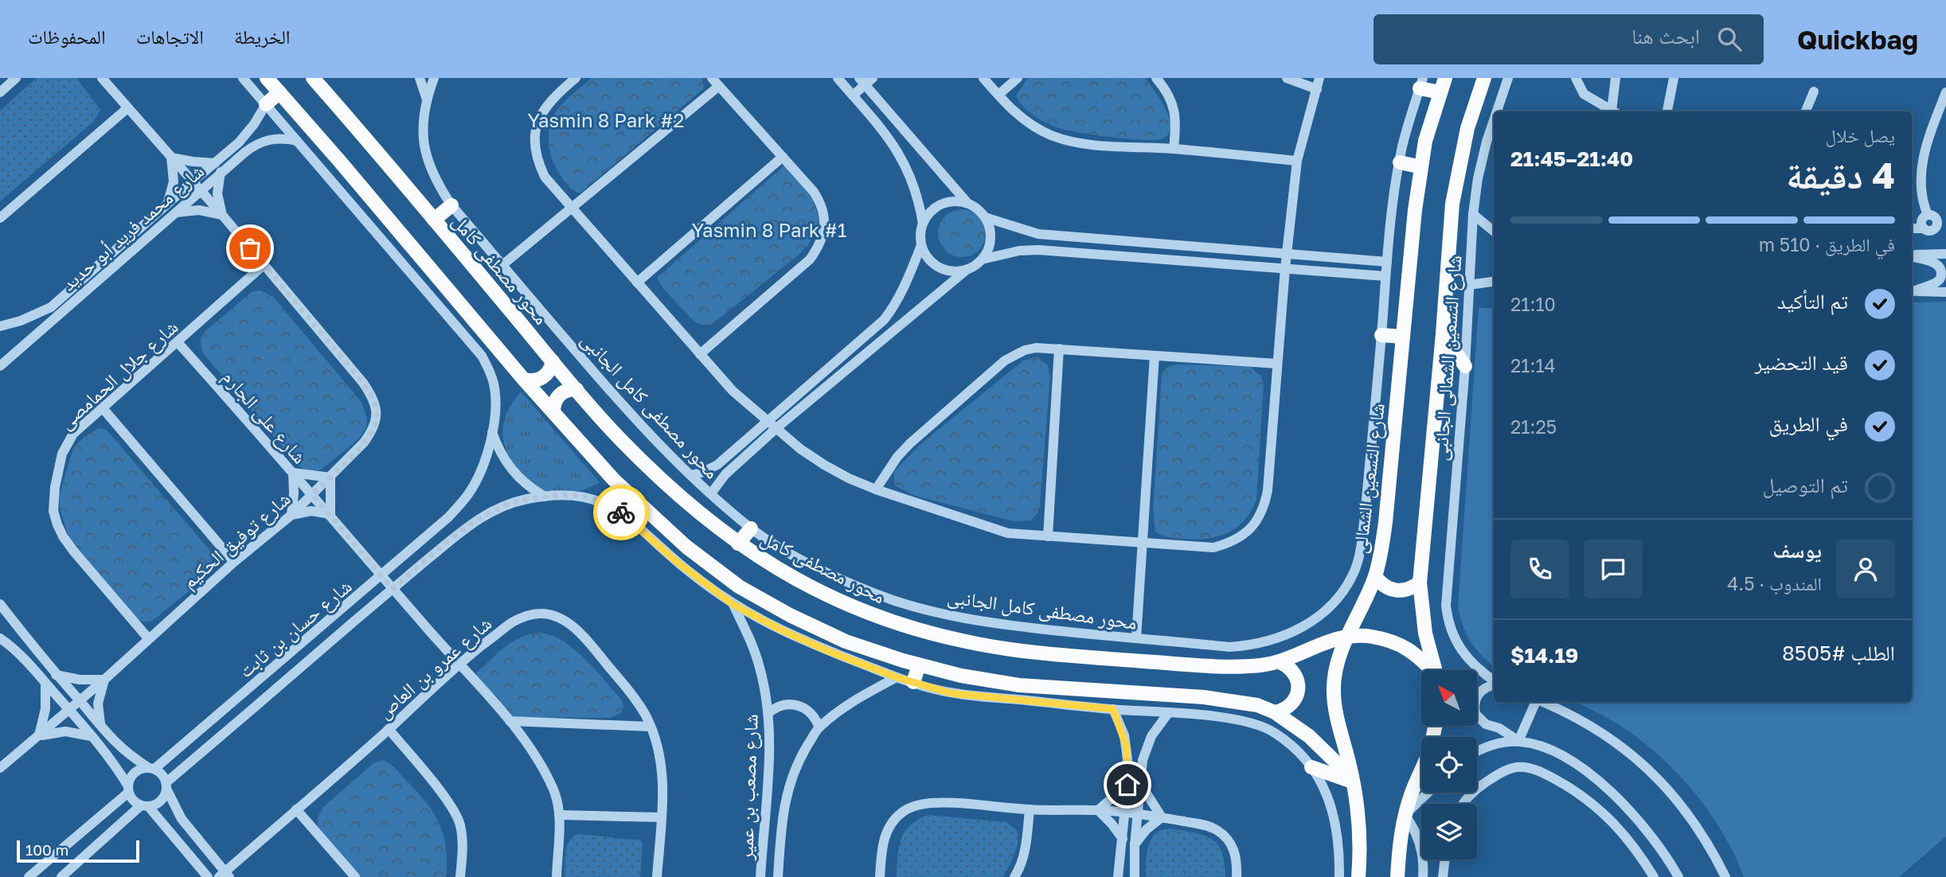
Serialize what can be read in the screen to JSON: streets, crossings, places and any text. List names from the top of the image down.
{
  "streets": {
    "main road": ["محور مصطفى كامل", "شارع التسعين الشمالى"],
    "street": [
      "شارع محمد فريد أبو حديد",
      "شارع التسعين الشمالى الجانبى",
      "شارع جلال الحمامصى",
      "محور مصطفى كامل الجانبى",
      "شارع على الجارم",
      "شارع توفيق الحكيم",
      "شارع حسان بن ثابت",
      "شارع عمرو بن العاص",
      "شارع مصعب بن عمير"
    ]
  },
  "crossings": [
    ["شارع محمد فريد أبو حديد", "شارع توفيق الحكيم"],
    ["شارع محمد فريد أبو حديد", "شارع حسان بن ثابت"],
    ["محور مصطفى كامل", "شارع التسعين الشمالى"],
    ["شارع جلال الحمامصى", "شارع على الجارم"],
    ["شارع جلال الحمامصى", "شارع توفيق الحكيم"],
    ["شارع على الجارم", "شارع توفيق الحكيم"],
    ["شارع على الجارم", "شارع حسان بن ثابت"],
    ["شارع على الجارم", "شارع عمرو بن العاص"]
  ],
  "parks": ["Yasmin 8 Park #2", "Yasmin 8 Park #1"],
  "scale_bar": "100 m",
  "north": "top left",
  "page": {
    "header": "Quickbag",
    "search": "ابحث هنا",
    "nav": ["الخريطة", "الاتجاهات", "المحفوظات"],
    "heading": ["4 دقيقة", "يصل خلال", "21:40–21:45"],
    "panel": [
      "يوسف",
      "المندوب · 4.5",
      "الطلب #8505",
      "$14.19"
    ],
    "bar": "في الطريق · 510 m",
    "list": [
      ["تم التأكيد", "21:10"],
      ["قيد التحضير", "21:14"],
      ["في الطريق", "21:25"],
      "تم التوصيل"
    ],
    "scale": "100 m"
  }
}
